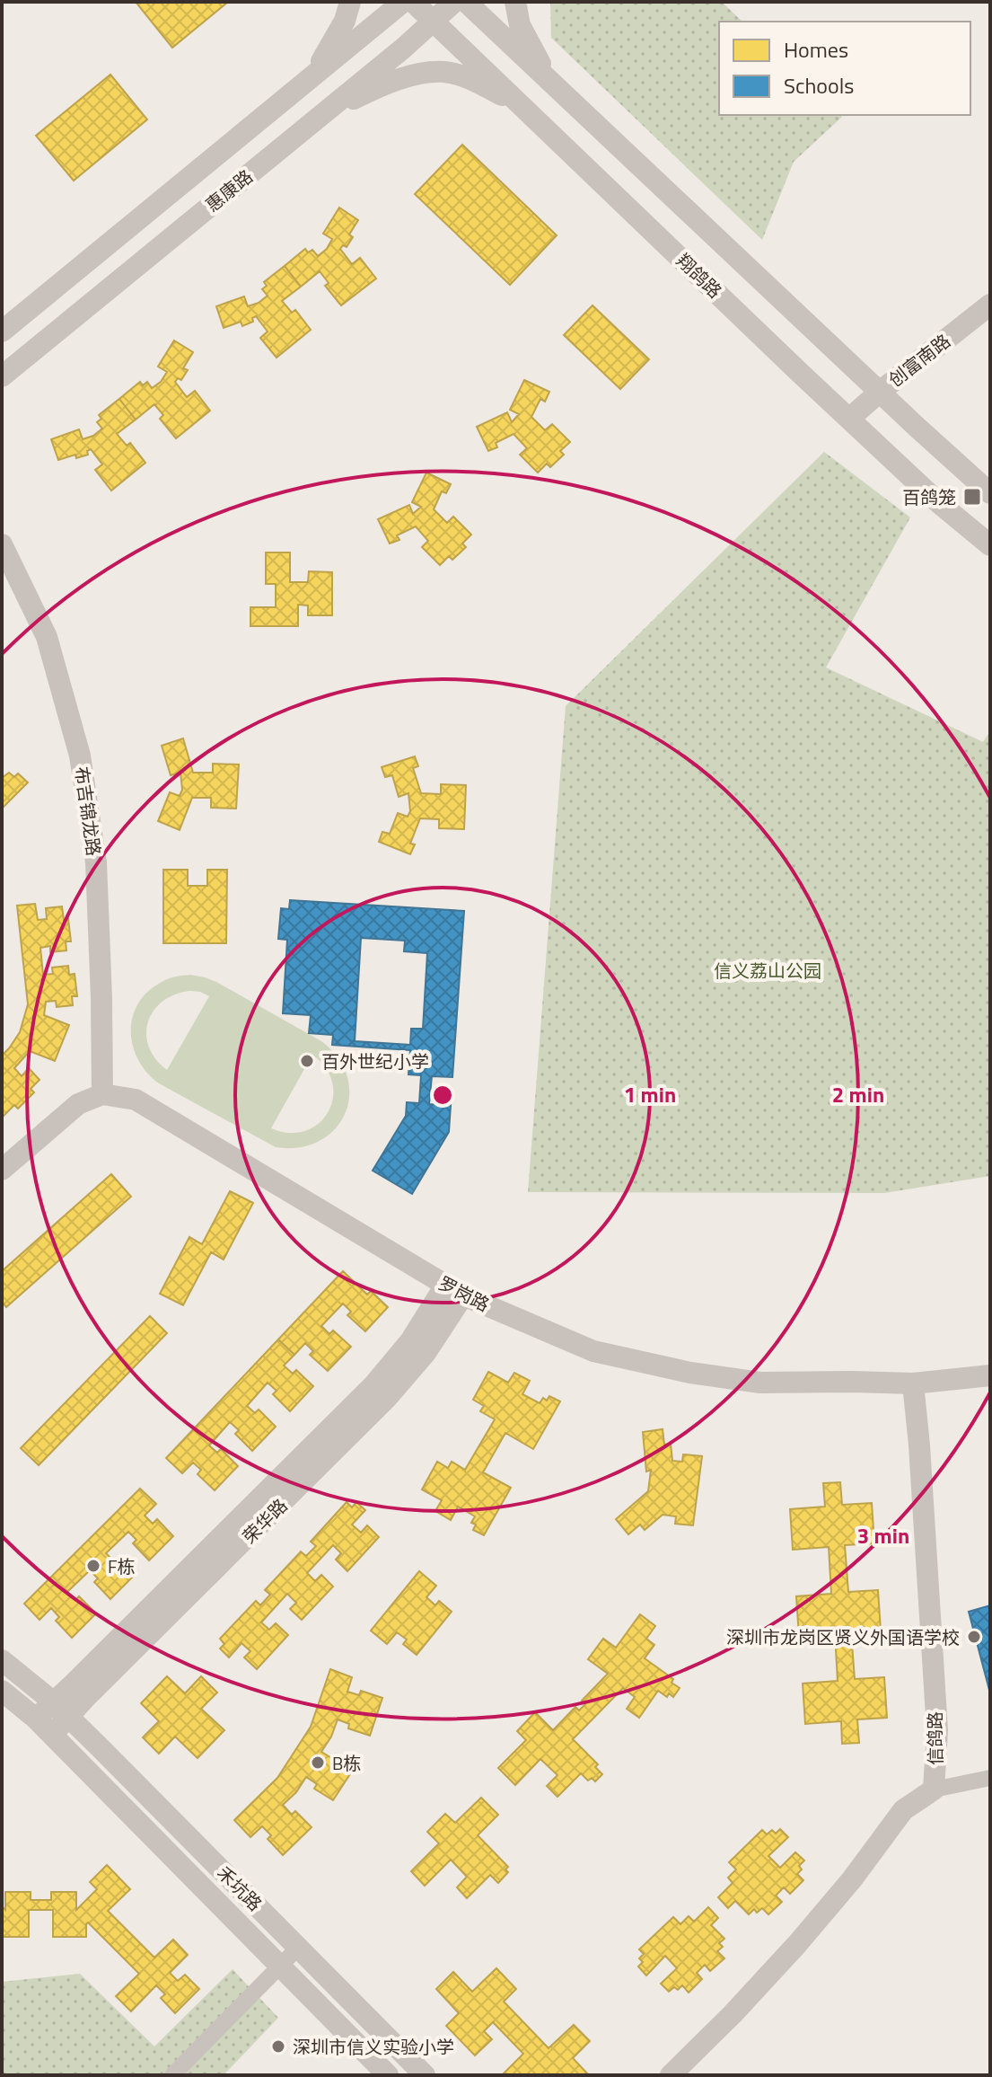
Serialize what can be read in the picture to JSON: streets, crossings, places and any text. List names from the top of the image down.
{
  "streets": {
    "street": [
      "惠康路",
      "翔鸽路",
      "创富南路",
      "布吉锦龙路",
      "罗岗路",
      "荣华路",
      "信鸽路",
      "禾坑路"
    ]
  },
  "crossings": [
    ["惠康路", "翔鸽路"],
    ["翔鸽路", "创富南路"],
    ["布吉锦龙路", "罗岗路"],
    ["罗岗路", "荣华路"],
    ["罗岗路", "信鸽路"],
    ["荣华路", "禾坑路"]
  ],
  "parks": ["信义荔山公园"],
  "places": {
    "transit": ["百鸽笼"],
    "other": [
      "百外世纪小学",
      "F栋",
      "深圳市龙岗区贤义外国语学校",
      "B栋",
      "深圳市信义实验小学"
    ]
  },
  "legend": ["Homes", "Schools"],
  "rings": ["1 min", "2 min", "3 min"]
}
